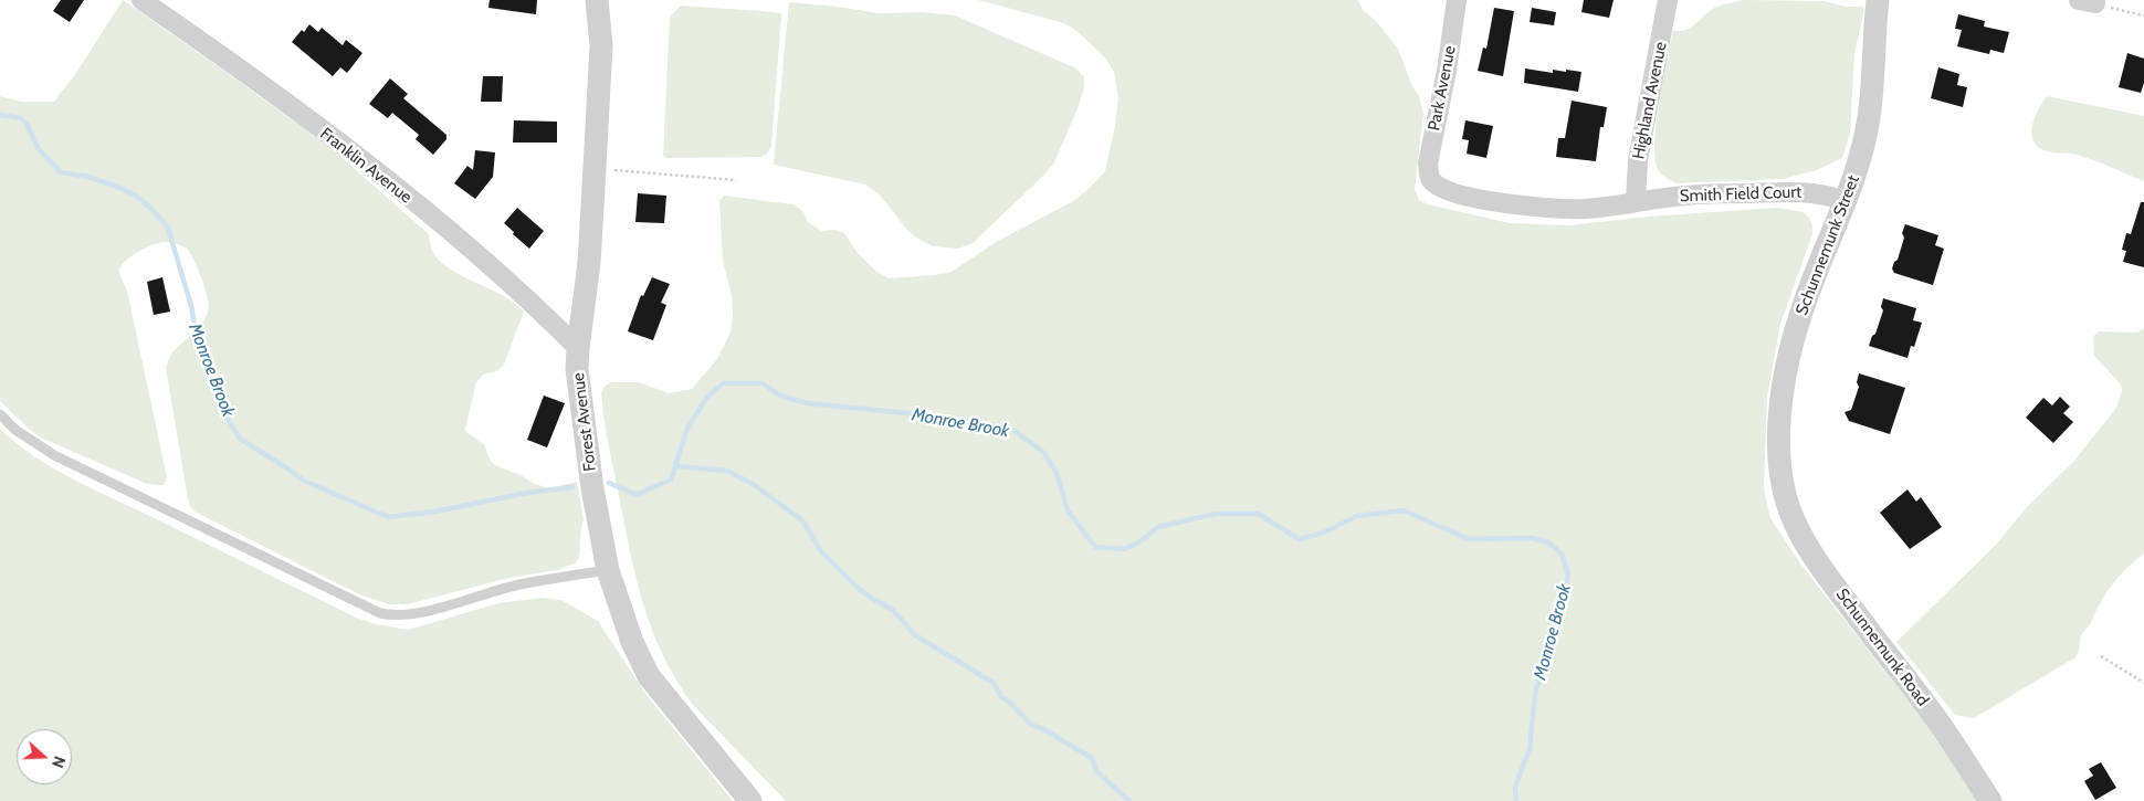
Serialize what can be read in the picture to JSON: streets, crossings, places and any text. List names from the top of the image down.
{
  "streets": {
    "street": [
      "Park Avenue",
      "Highland Avenue",
      "Franklin Avenue",
      "Smith Field Court",
      "Schunnemunk Street",
      "Forest Avenue",
      "Schunnemunk Road"
    ]
  },
  "crossings": [
    ["Park Avenue", "Smith Field Court"],
    ["Highland Avenue", "Smith Field Court"],
    ["Franklin Avenue", "Forest Avenue"],
    ["Smith Field Court", "Schunnemunk Street"],
    ["Schunnemunk Street", "Schunnemunk Road"]
  ],
  "water": ["Monroe Brook"],
  "north": "right"
}
